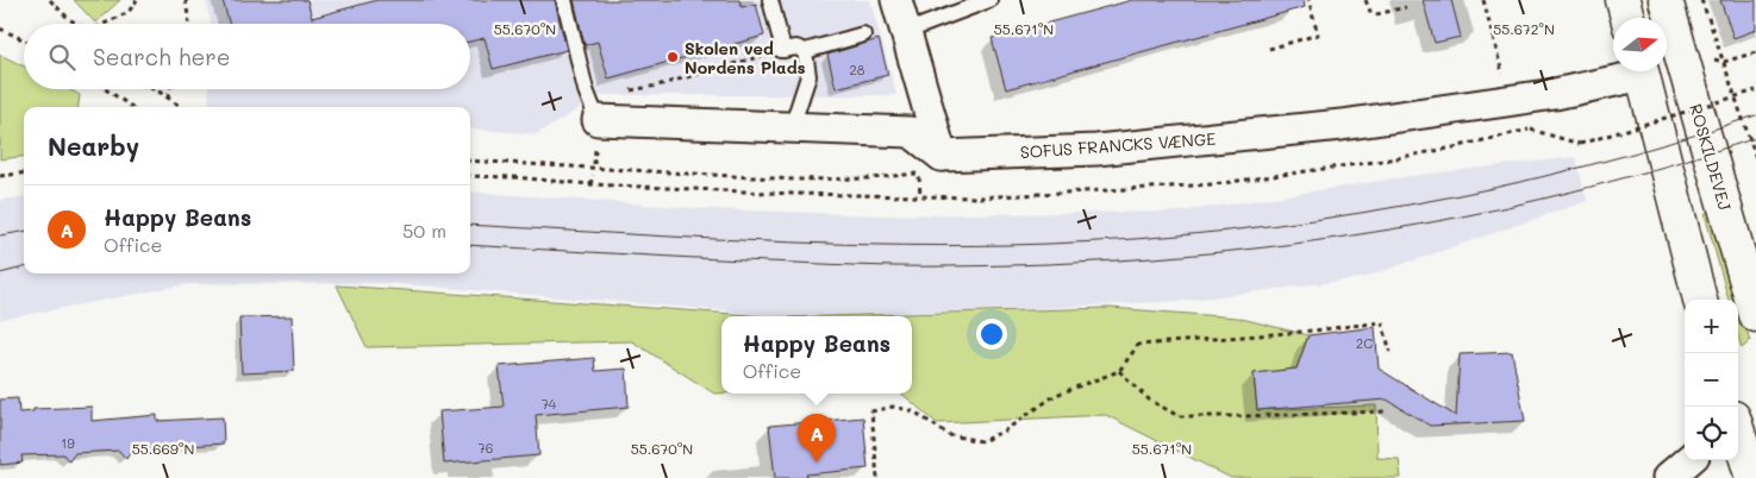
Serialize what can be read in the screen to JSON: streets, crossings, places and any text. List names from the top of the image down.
{
  "streets": {
    "street": ["SOFUS FRANCKS VÆNGE", "ROSKILDEVEJ"]
  },
  "places": ["Skolen ved Nordens Plads"],
  "house_numbers": [
    "28",
    "2C",
    "74",
    "19",
    "76"
  ],
  "north": "right",
  "page": {
    "search": "Search here",
    "heading": "Nearby",
    "list": [
      {
        "mark": "A",
        "name": "Happy Beans",
        "note": "Office",
        "value": "50 m"
      }
    ],
    "map_buttons": ["+", "−"],
    "popup": ["Happy Beans", "Office"],
    "pins": "A"
  },
  "coordinates": [
    "55.670°N",
    "55.671°N",
    "55.672°N",
    "55.669°N"
  ]
}
